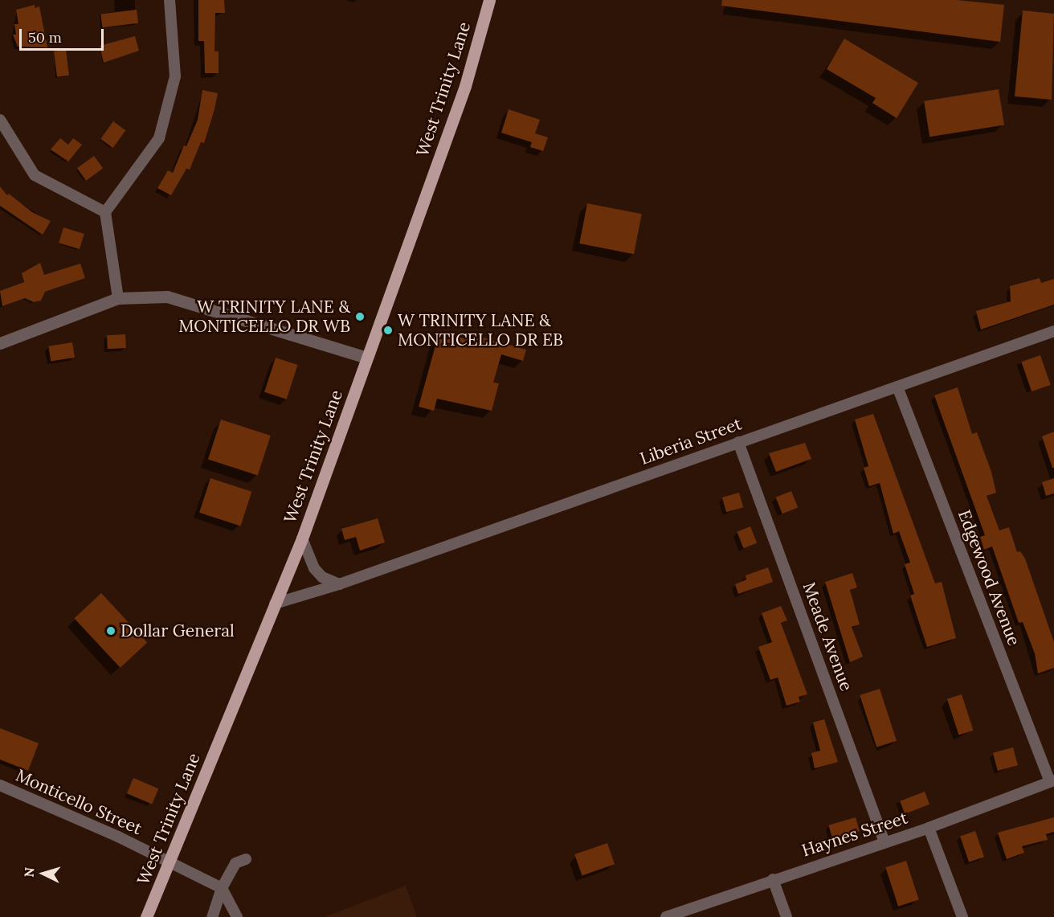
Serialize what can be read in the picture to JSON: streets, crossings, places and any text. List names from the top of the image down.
{
  "streets": {
    "main road": ["West Trinity Lane"],
    "street": [
      "Liberia Street",
      "Edgewood Avenue",
      "Meade Avenue",
      "Monticello Street",
      "Haynes Street"
    ]
  },
  "crossings": [
    ["West Trinity Lane", "Liberia Street"],
    ["West Trinity Lane", "Monticello Street"],
    ["Liberia Street", "Edgewood Avenue"],
    ["Liberia Street", "Meade Avenue"],
    ["Edgewood Avenue", "Haynes Street"],
    ["Meade Avenue", "Haynes Street"]
  ],
  "places": ["W TRINITY LANE & MONTICELLO DR WB", "W TRINITY LANE & MONTICELLO DR EB", "Dollar General"],
  "scale_bar": "50 m",
  "north": "left"
}
